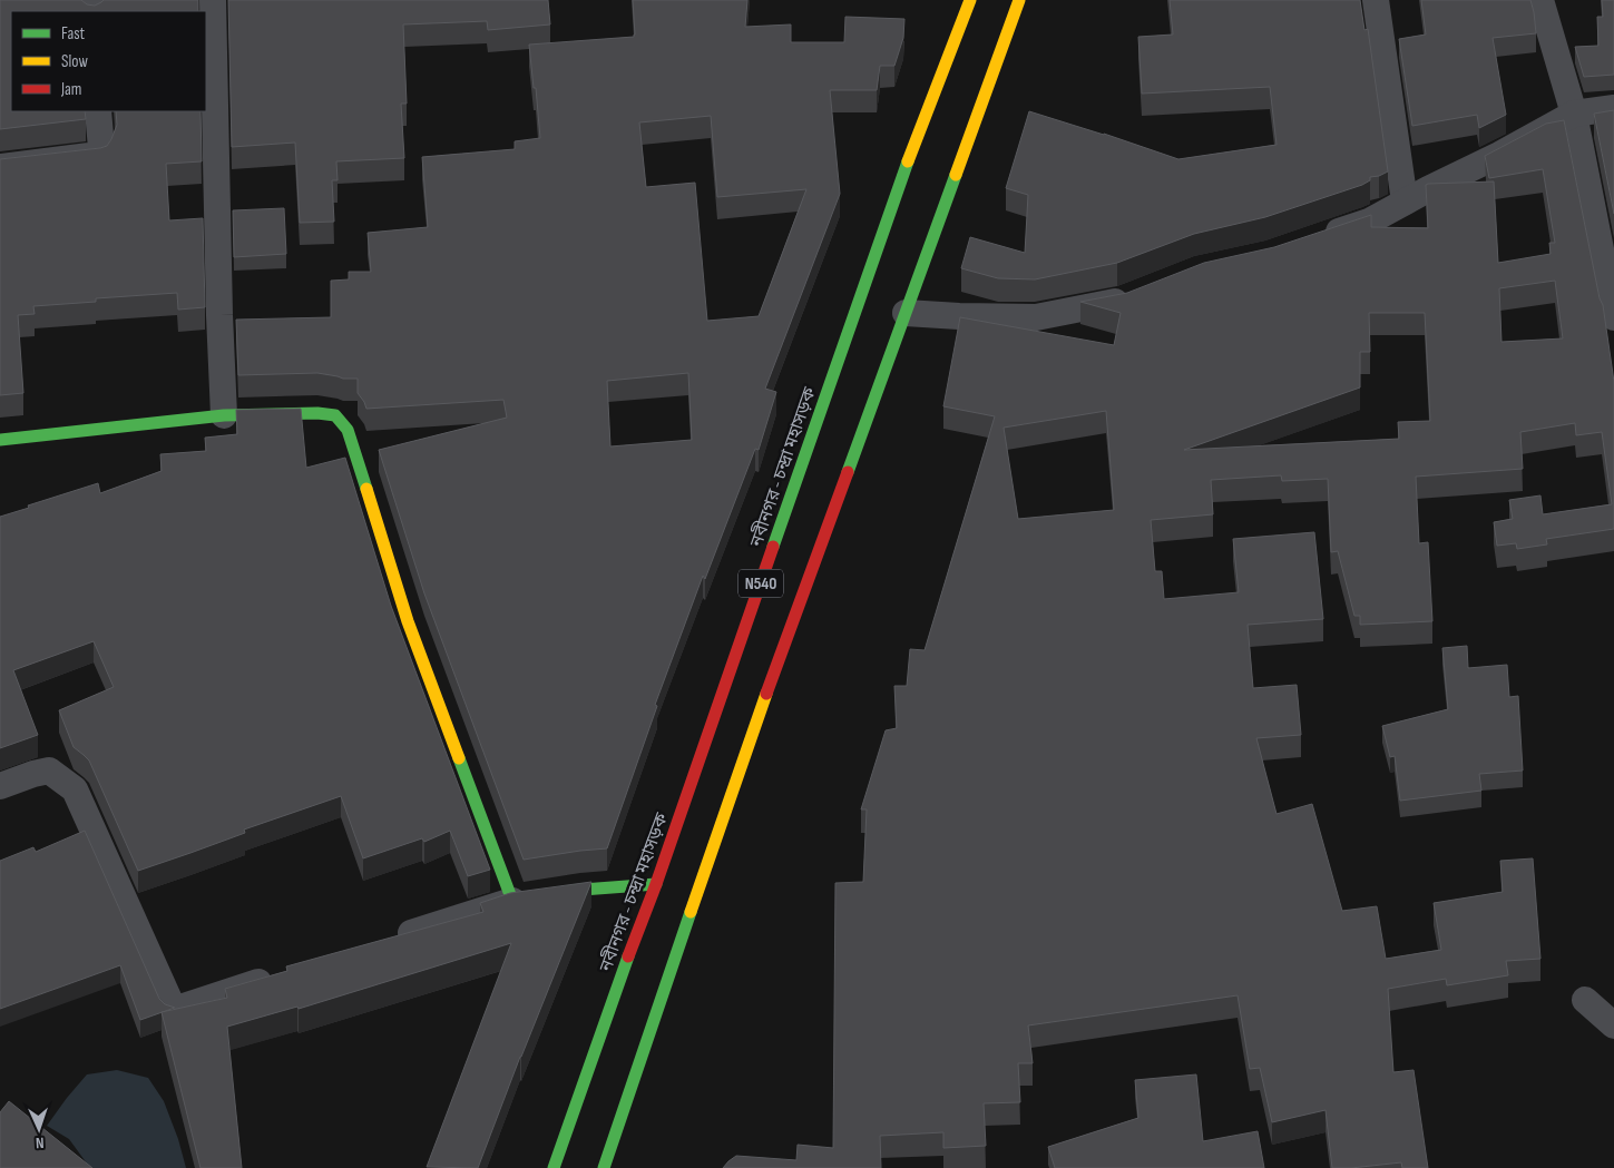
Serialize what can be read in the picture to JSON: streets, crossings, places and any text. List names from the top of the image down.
{
  "streets": {
    "main road": ["নবীনগর - চন্দ্রা মহাসড়ক", "N540"]
  },
  "legend": ["Fast", "Slow", "Jam"],
  "north": "bottom"
}
